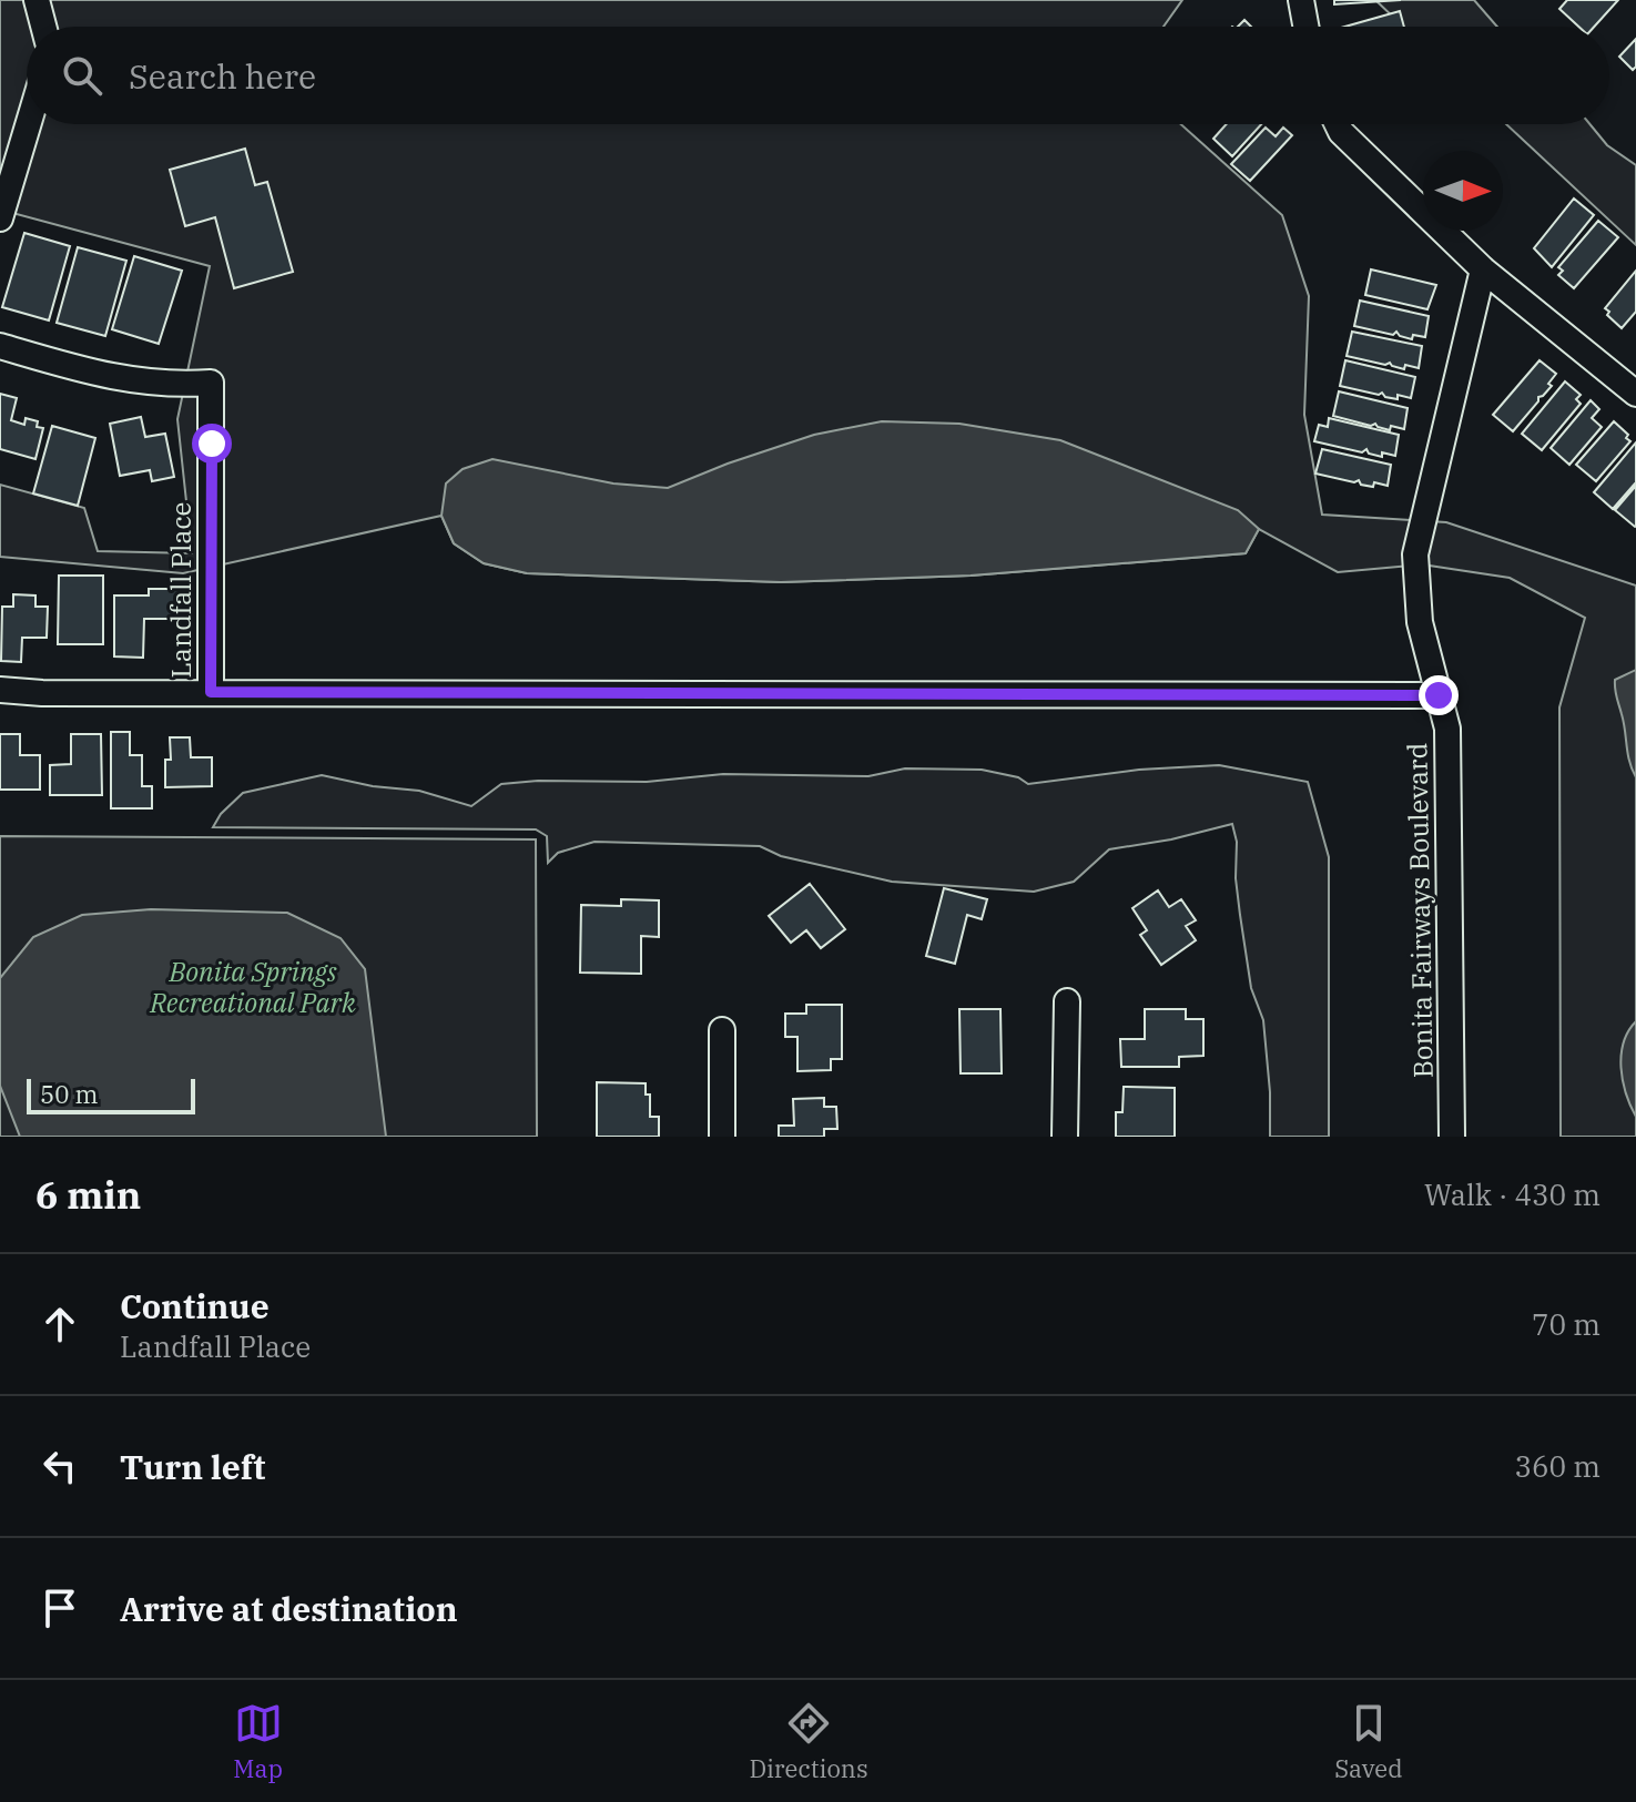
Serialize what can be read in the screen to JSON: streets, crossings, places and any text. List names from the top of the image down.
{
  "streets": {
    "street": ["Landfall Place", "Bonita Fairways Boulevard"]
  },
  "parks": ["Bonita Springs Recreational Park"],
  "scale_bar": "50 m",
  "north": "right",
  "page": {
    "search": "Search here",
    "scale": "50 m",
    "heading": ["6 min", "Walk · 430 m"],
    "list": [
      ["Continue", "Landfall Place", "70 m"],
      ["Turn left", "360 m"],
      "Arrive at destination"
    ],
    "nav": ["Map", "Directions", "Saved"]
  }
}
